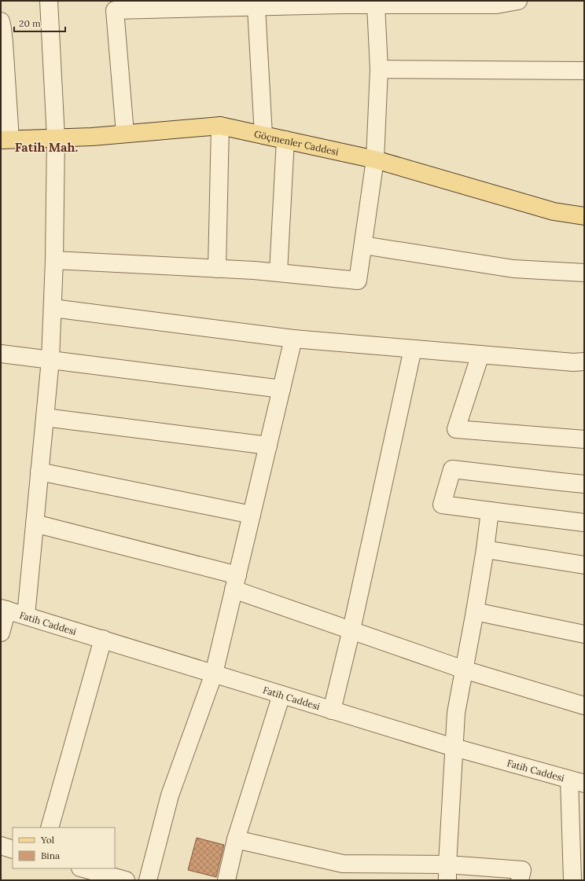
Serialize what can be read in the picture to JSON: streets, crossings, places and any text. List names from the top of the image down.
{
  "streets": {
    "main road": ["Göçmenler Caddesi"],
    "street": ["Fatih Caddesi"]
  },
  "districts": ["Fatih Mah."],
  "legend": ["Yol", "Bina"],
  "scale_bar": "20 m"
}
